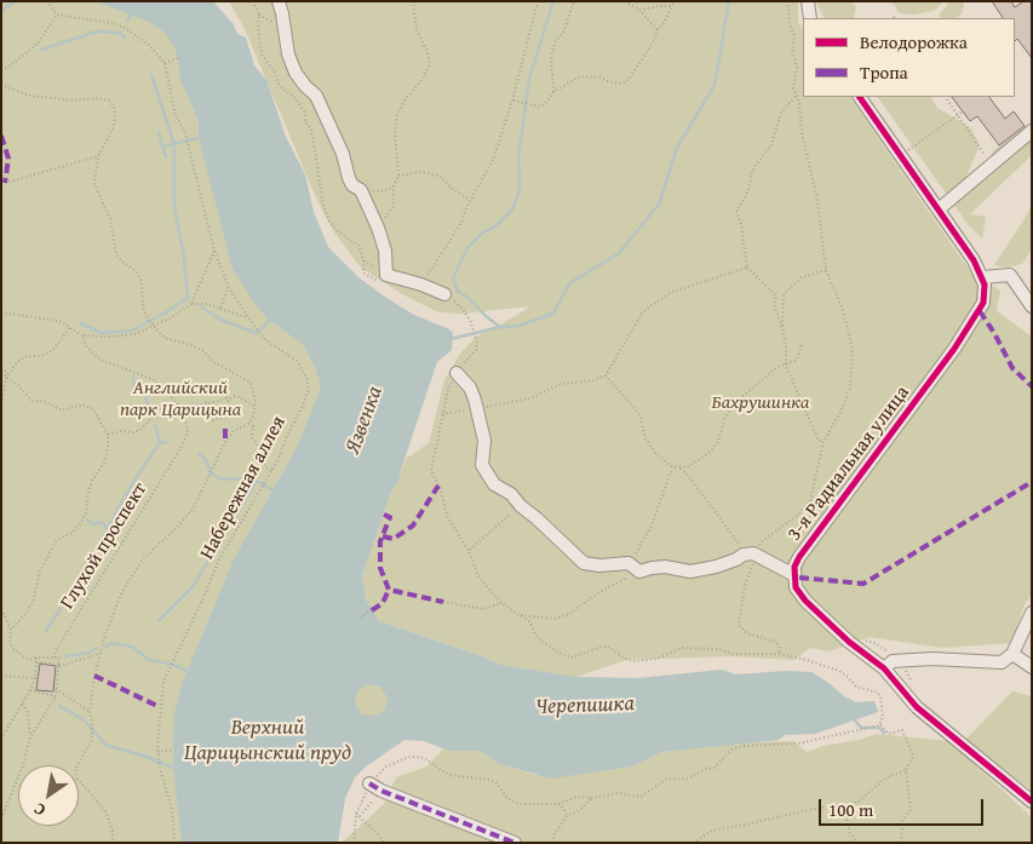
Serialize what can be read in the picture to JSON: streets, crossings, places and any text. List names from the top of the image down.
{
  "streets": {
    "street": ["3-я Радиальная улица"],
    "path": ["Набережная аллея", "Глухой проспект"]
  },
  "water": ["Язвенка", "Черепишка", "Верхний Царицынский пруд"],
  "parks": ["Английский парк Царицына", "Бахрушинка"],
  "legend": ["Велодорожка", "Тропа"],
  "scale_bar": "100 m",
  "north": "bottom left"
}
